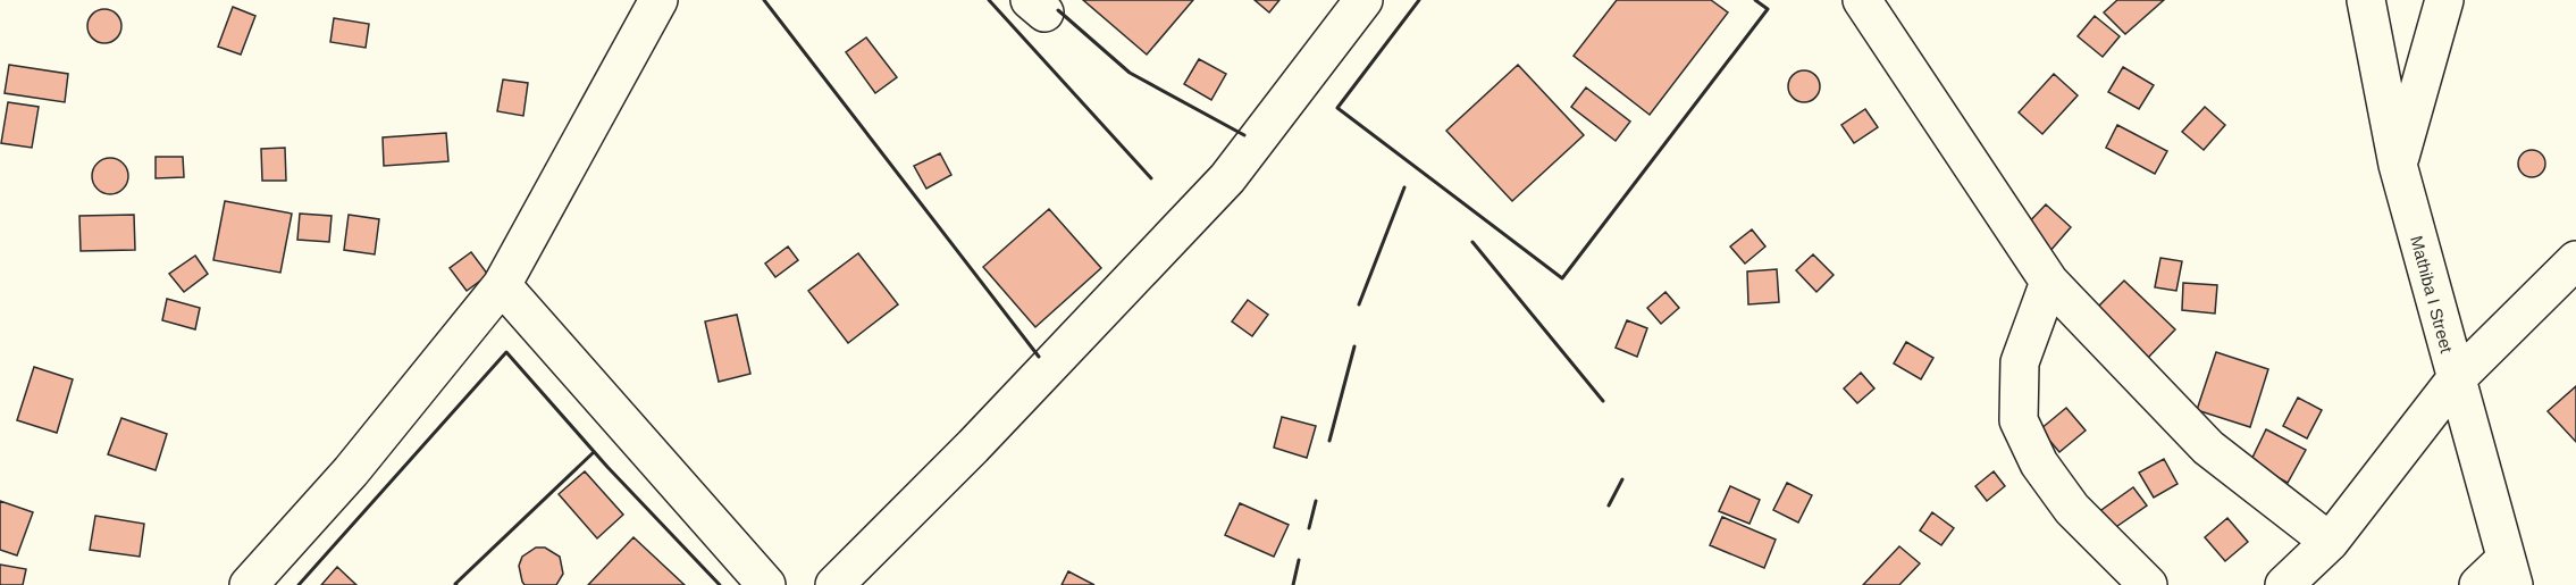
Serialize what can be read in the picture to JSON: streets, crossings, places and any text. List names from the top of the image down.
{
  "streets": {
    "street": ["Mathiba I Street"]
  }
}
